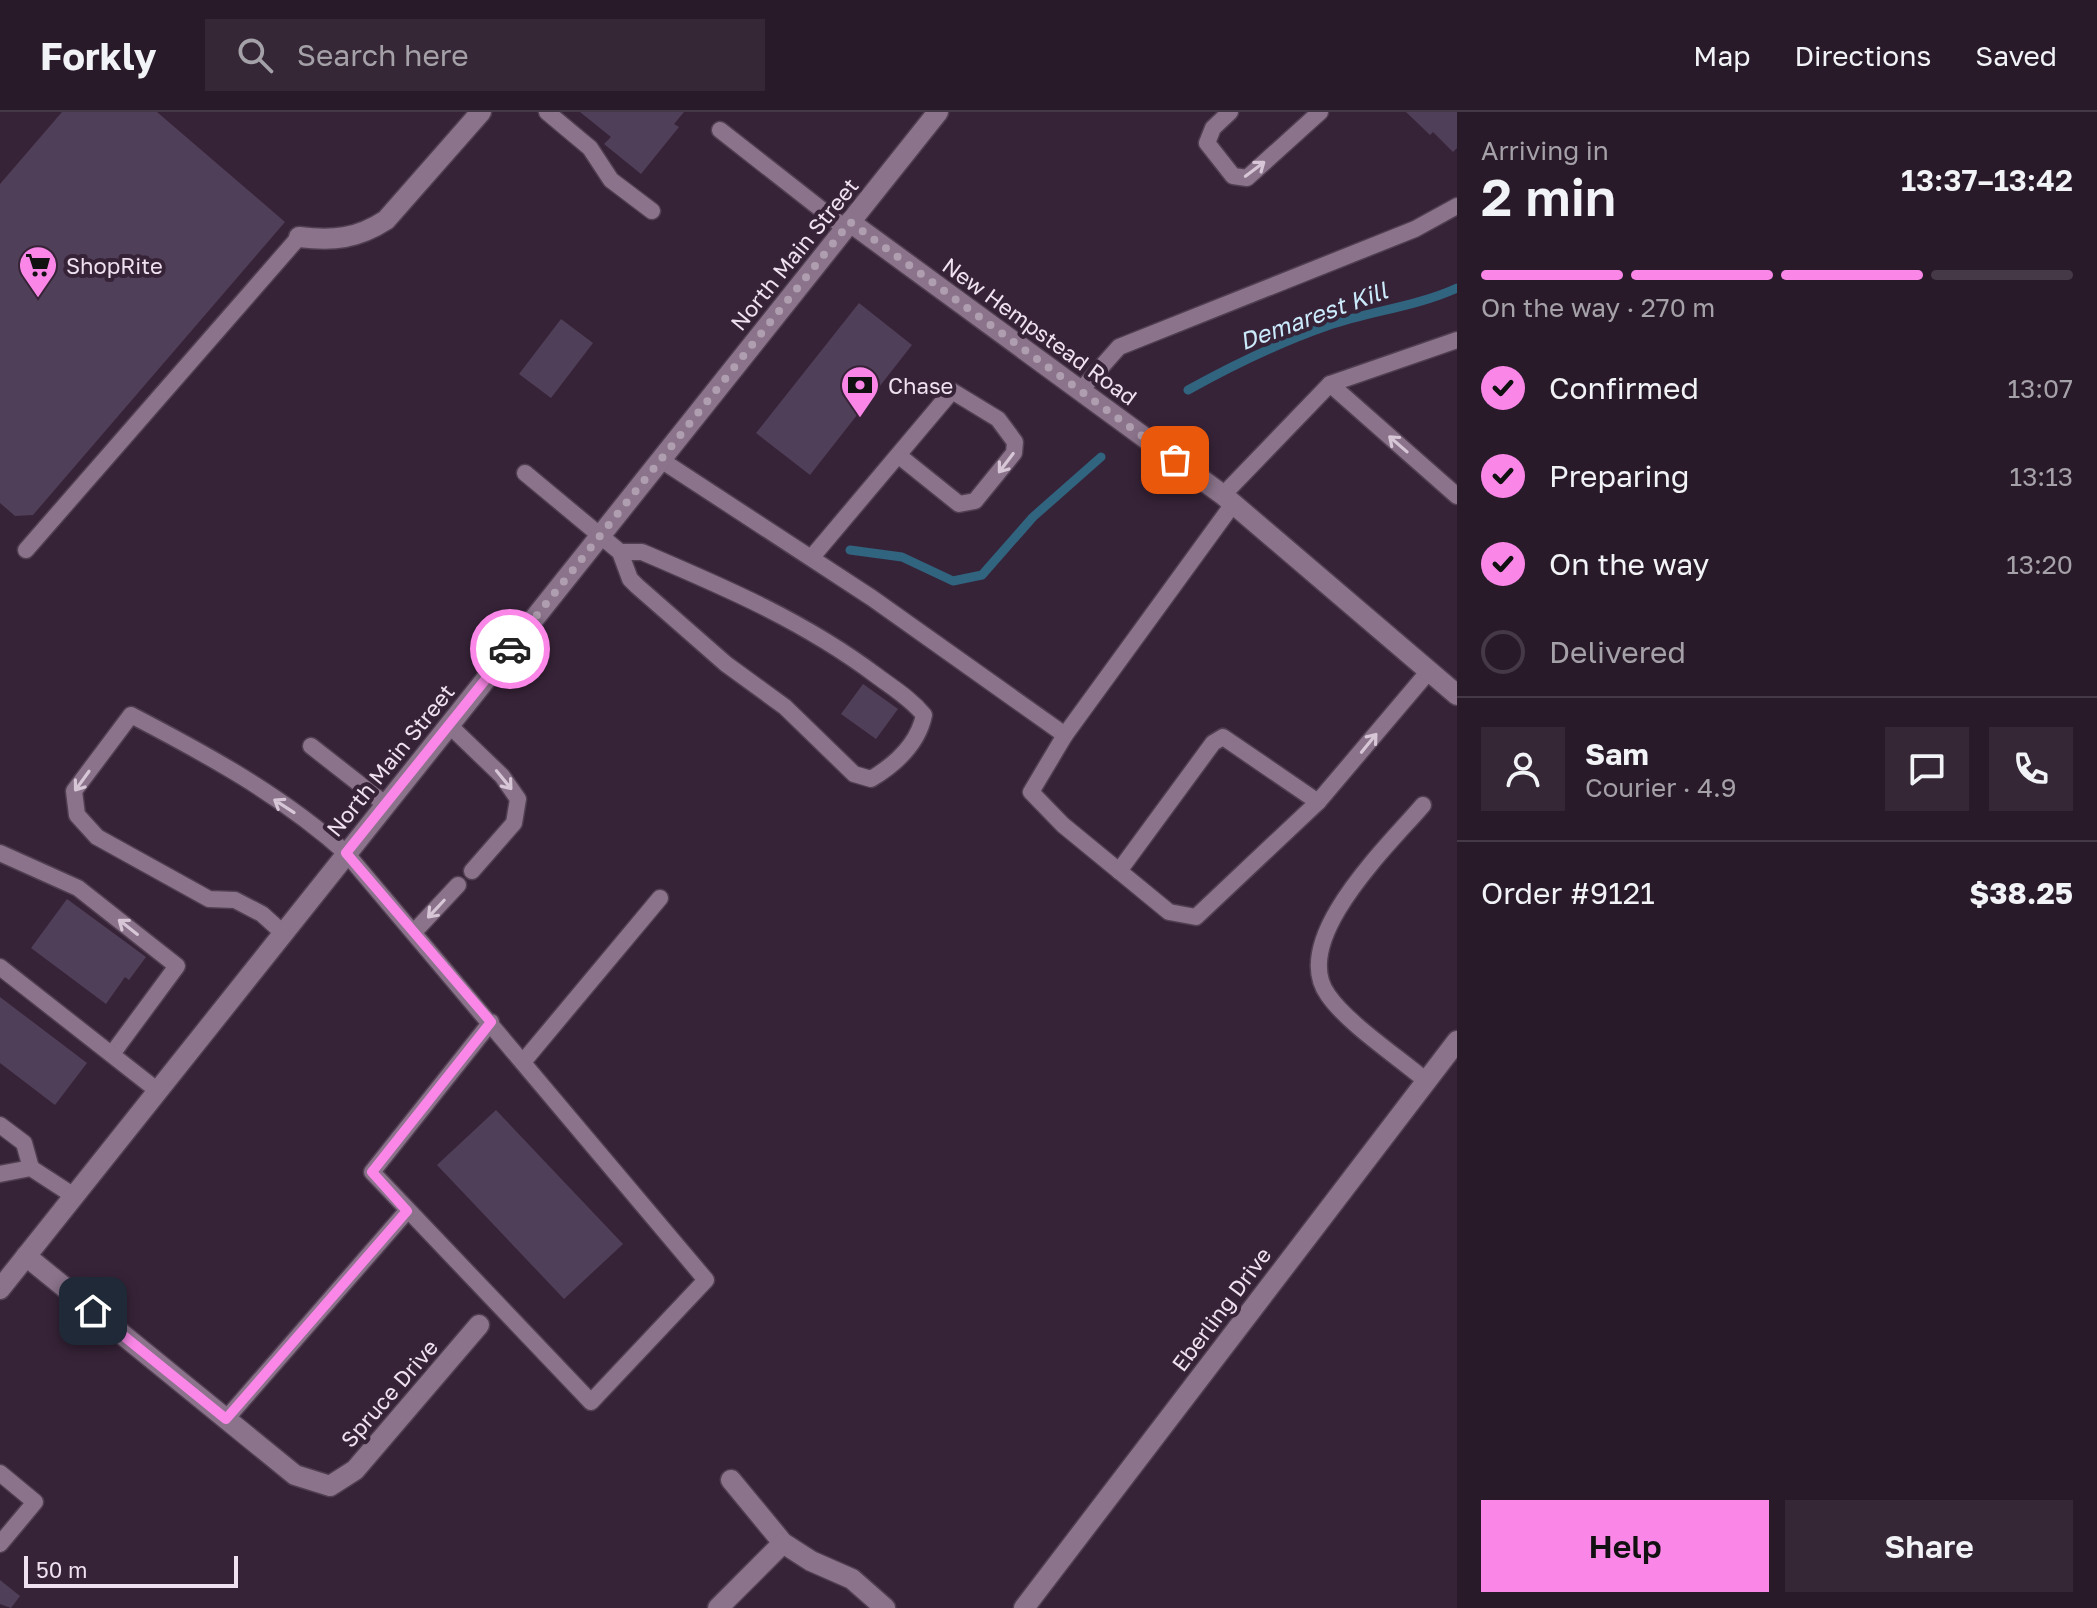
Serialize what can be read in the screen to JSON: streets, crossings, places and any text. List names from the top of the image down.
{
  "streets": {
    "street": [
      "North Main Street",
      "New Hempstead Road",
      "Eberling Drive",
      "Spruce Drive"
    ]
  },
  "crossings": [
    ["North Main Street", "New Hempstead Road"],
    ["North Main Street", "Spruce Drive"]
  ],
  "water": ["Demarest Kill"],
  "places": {
    "supermarket": ["ShopRite"],
    "bank": ["Chase"]
  },
  "scale_bar": "50 m",
  "page": {
    "header": "Forkly",
    "search": "Search here",
    "nav": ["Map", "Directions", "Saved"],
    "heading": ["2 min", "Arriving in", "13:37–13:42"],
    "panel": [
      "Sam",
      "Courier · 4.9",
      "Order #9121",
      "$38.25"
    ],
    "bar": "On the way · 270 m",
    "list": [
      ["Confirmed", "13:07"],
      ["Preparing", "13:13"],
      ["On the way", "13:20"],
      "Delivered"
    ],
    "buttons": ["Help", "Share"],
    "scale": "50 m"
  }
}
